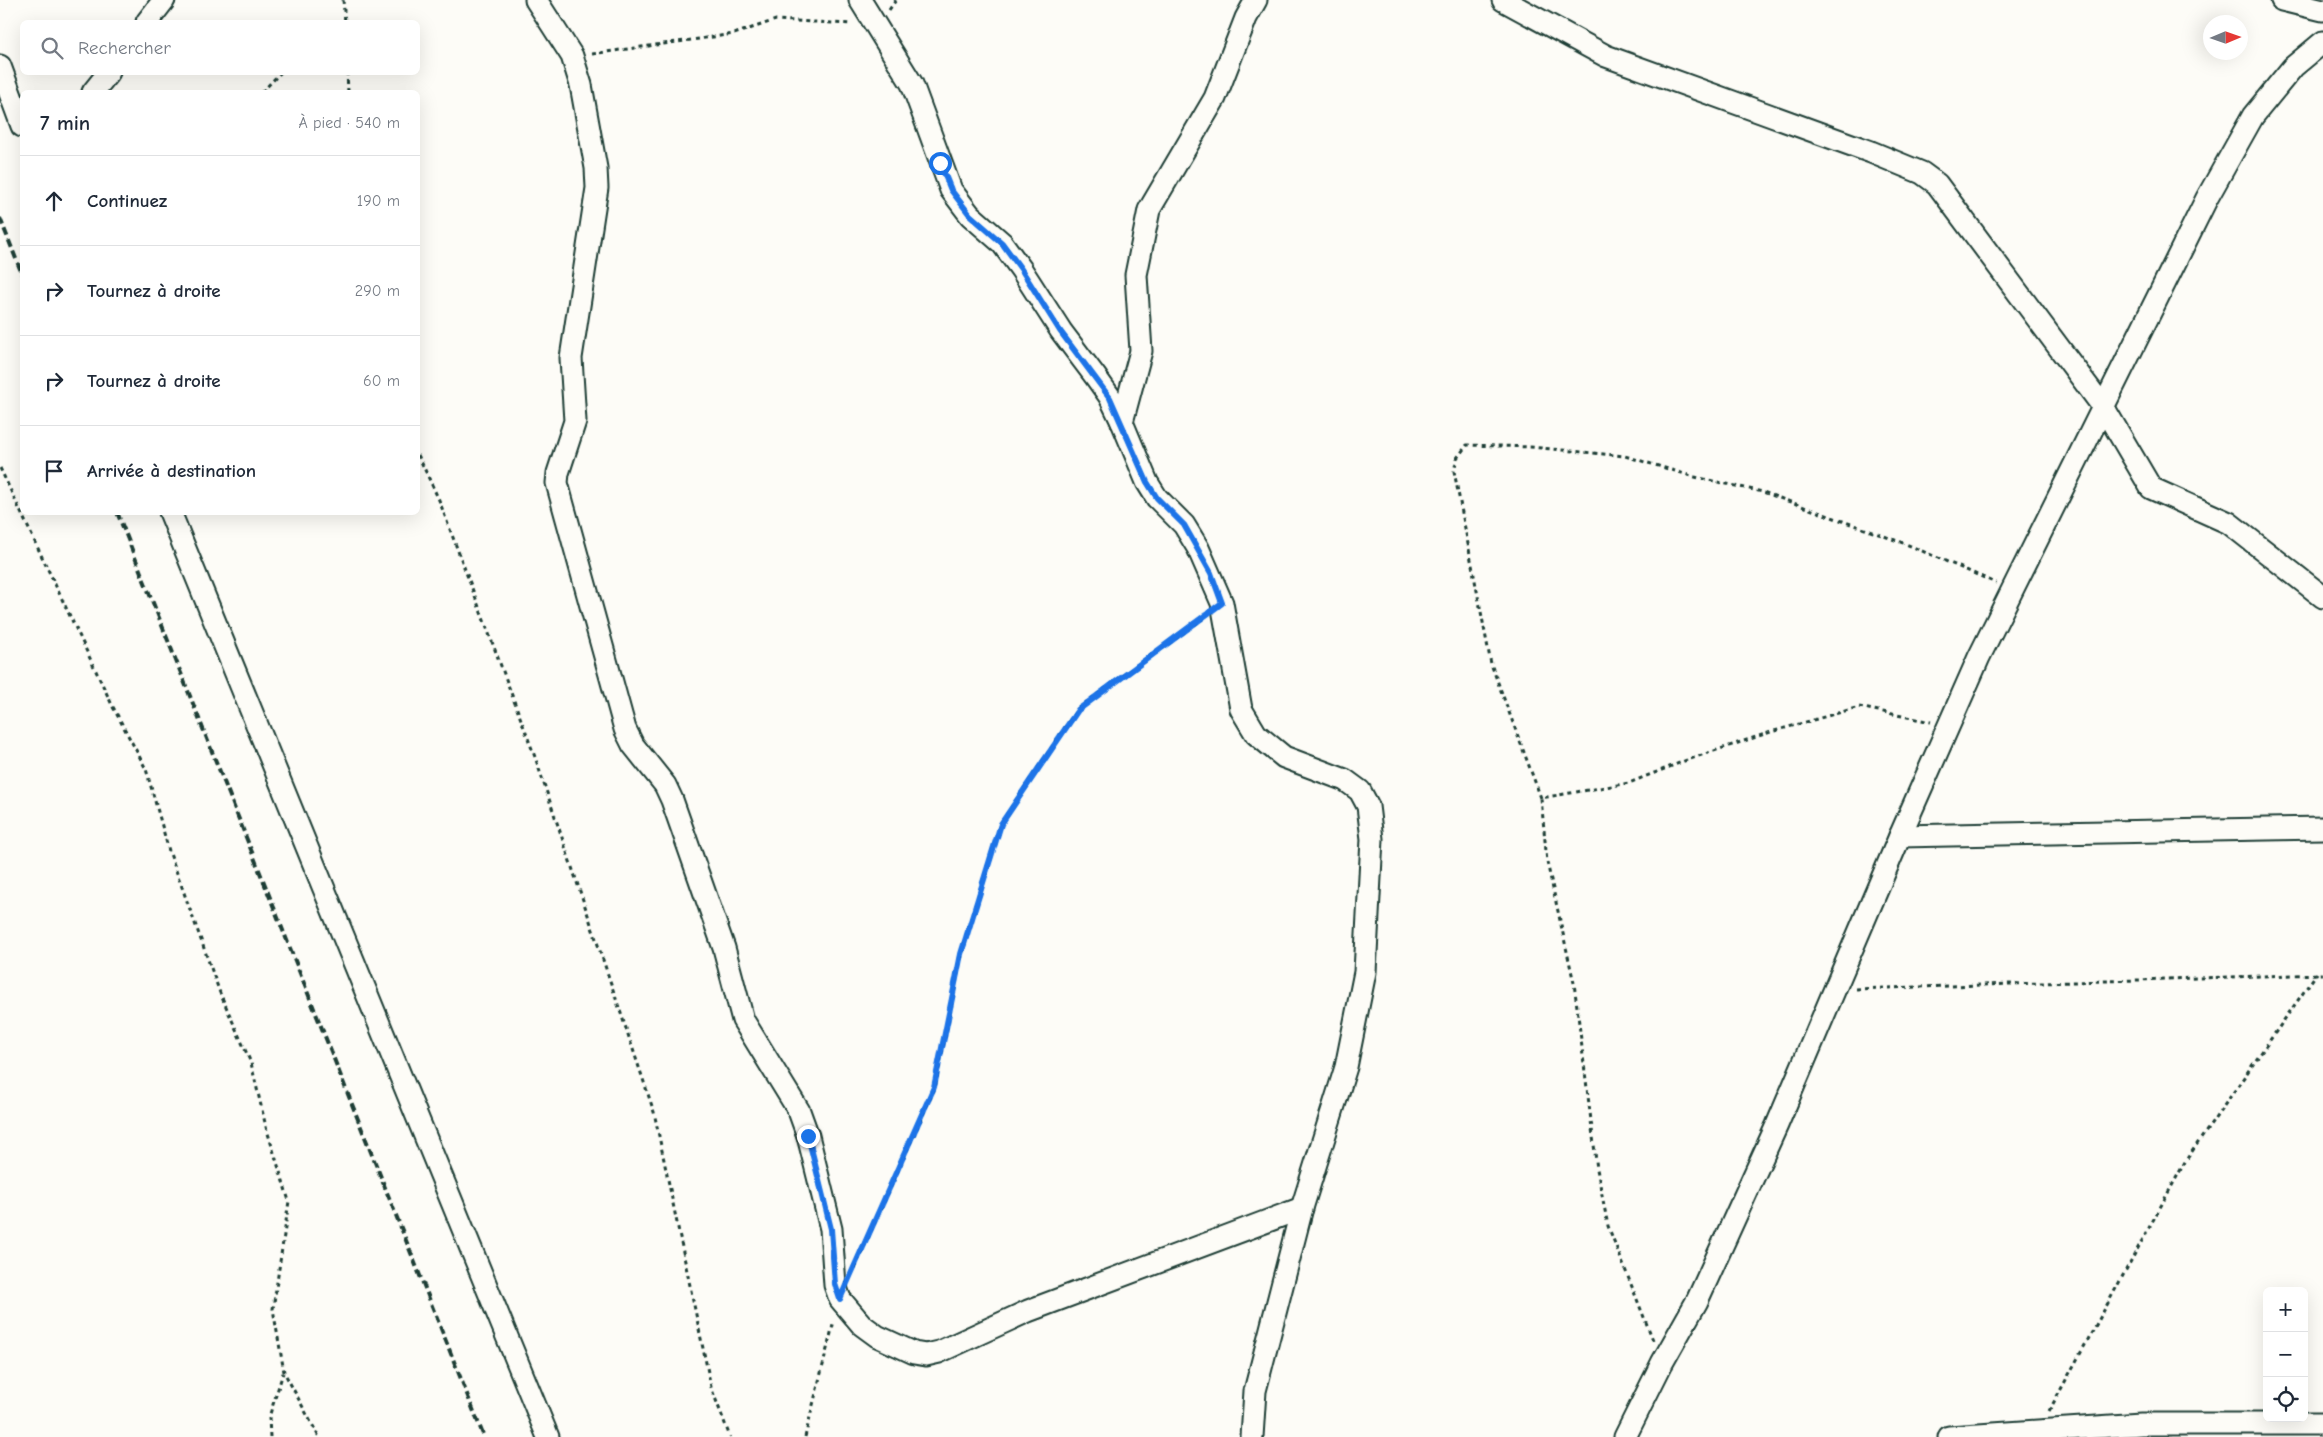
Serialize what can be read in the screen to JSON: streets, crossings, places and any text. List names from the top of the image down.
{
  "north": "right",
  "page": {
    "search": "Rechercher",
    "heading": ["7 min", "À pied · 540 m"],
    "list": [
      ["Continuez", "190 m"],
      ["Tournez à droite", "290 m"],
      ["Tournez à droite", "60 m"],
      "Arrivée à destination"
    ],
    "map_buttons": ["+", "−"]
  }
}
